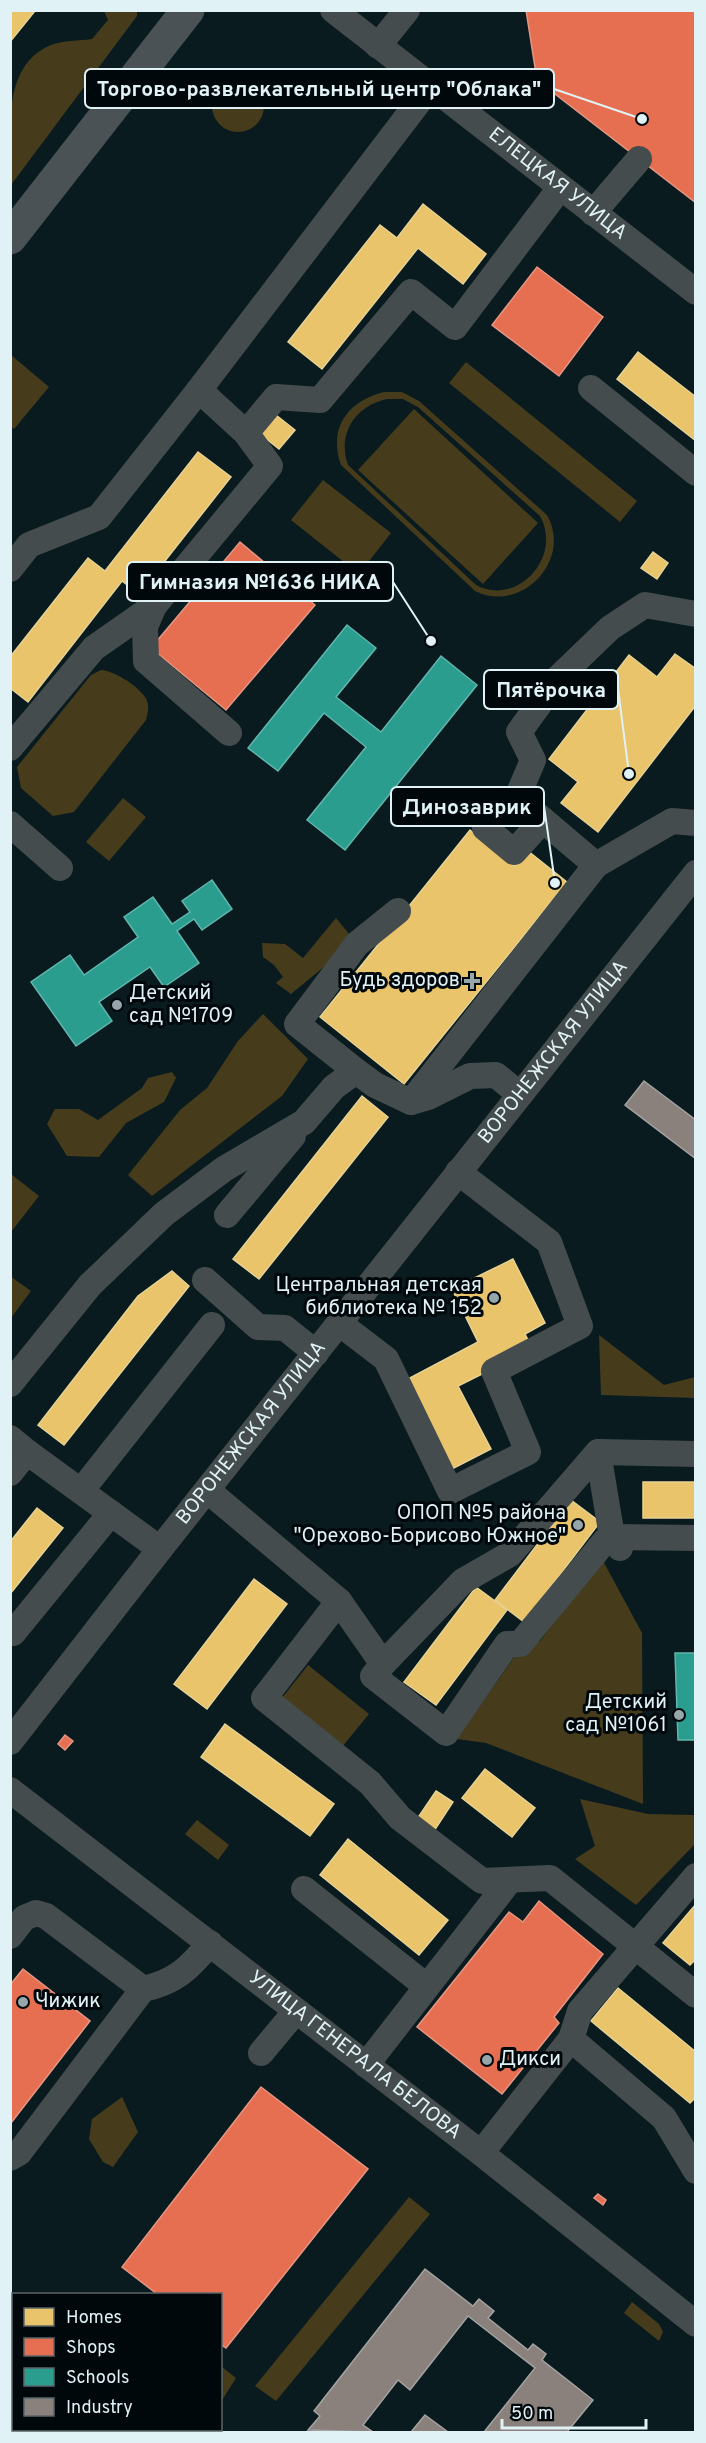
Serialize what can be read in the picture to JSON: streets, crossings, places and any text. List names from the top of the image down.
{
  "streets": {
    "street": ["ЕЛЕЦКАЯ УЛИЦА", "ВОРОНЕЖСКАЯ УЛИЦА", "УЛИЦА ГЕНЕРАЛА БЕЛОВА"]
  },
  "places": {
    "other": [
      "Торгово-развлекательный центр \"Облака\"",
      "Гимназия №1636 НИКА",
      "Пятёрочка",
      "Динозаврик",
      "Детский сад №1709",
      "Центральная детская библиотека № 152",
      "ОПОП №5 района \"Орехово-Борисово Южное\"",
      "Детский сад №1061",
      "Чижик",
      "Дикси"
    ],
    "health": ["Будь здоров"]
  },
  "legend": [
    "Homes",
    "Shops",
    "Schools",
    "Industry"
  ],
  "scale_bar": "50 m"
}
